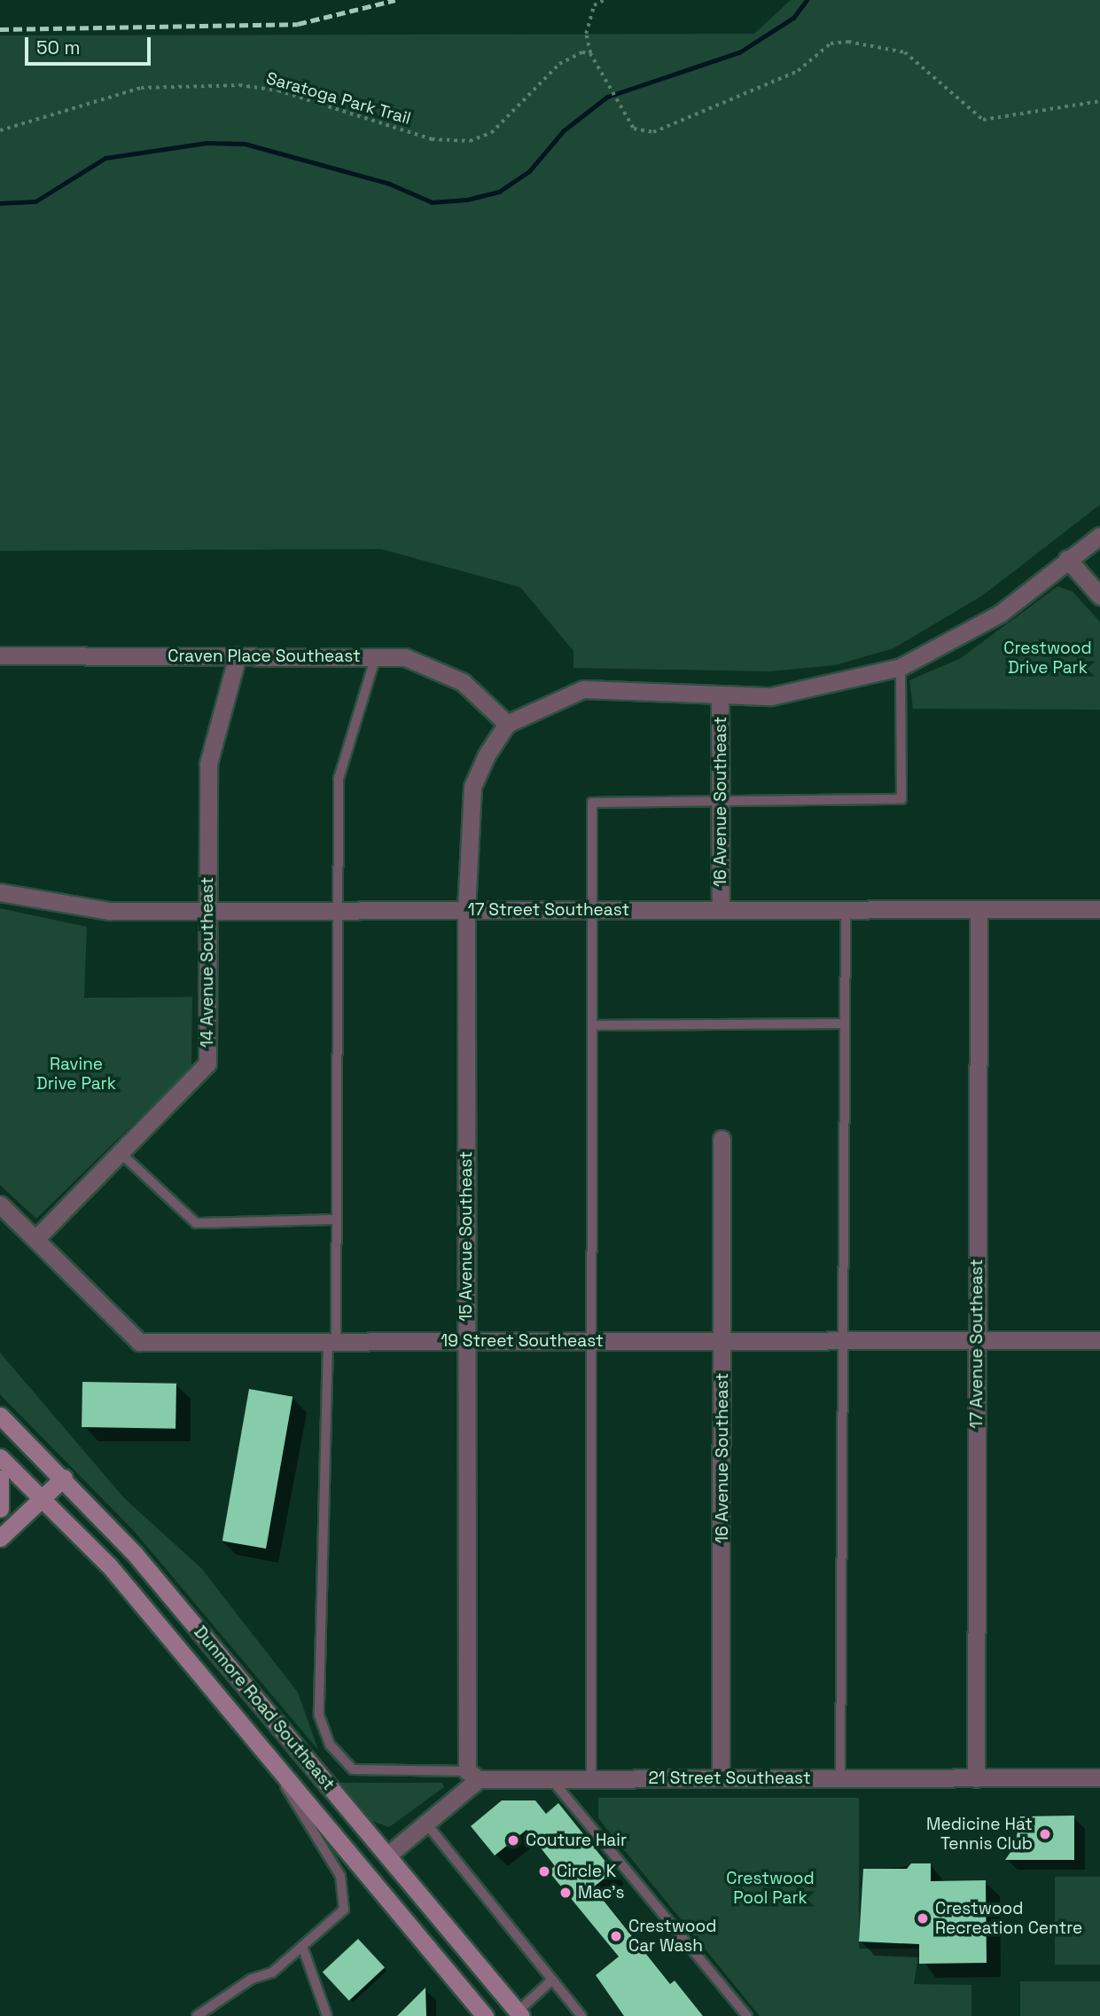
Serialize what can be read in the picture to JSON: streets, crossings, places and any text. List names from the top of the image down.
{
  "streets": {
    "main road": ["Dunmore Road Southeast"],
    "street": [
      "Craven Place Southeast",
      "16 Avenue Southeast",
      "17 Street Southeast",
      "14 Avenue Southeast",
      "15 Avenue Southeast",
      "19 Street Southeast",
      "17 Avenue Southeast",
      "21 Street Southeast"
    ],
    "path": ["Saratoga Park Trail"]
  },
  "crossings": [
    ["Craven Place Southeast", "14 Avenue Southeast"],
    ["Craven Place Southeast", "15 Avenue Southeast"],
    ["16 Avenue Southeast", "17 Street Southeast"],
    ["16 Avenue Southeast", "19 Street Southeast"],
    ["16 Avenue Southeast", "21 Street Southeast"],
    ["17 Street Southeast", "14 Avenue Southeast"],
    ["17 Street Southeast", "15 Avenue Southeast"],
    ["17 Street Southeast", "17 Avenue Southeast"],
    ["14 Avenue Southeast", "19 Street Southeast"],
    ["15 Avenue Southeast", "19 Street Southeast"],
    ["15 Avenue Southeast", "21 Street Southeast"],
    ["19 Street Southeast", "17 Avenue Southeast"],
    ["17 Avenue Southeast", "21 Street Southeast"]
  ],
  "parks": ["Crestwood Drive Park", "Ravine Drive Park", "Crestwood Pool Park"],
  "places": [
    "Medicine Hat Tennis Club",
    "Couture Hair",
    "Circle K",
    "Mac's",
    "Crestwood Recreation Centre",
    "Crestwood Car Wash"
  ],
  "scale_bar": "50 m"
}
